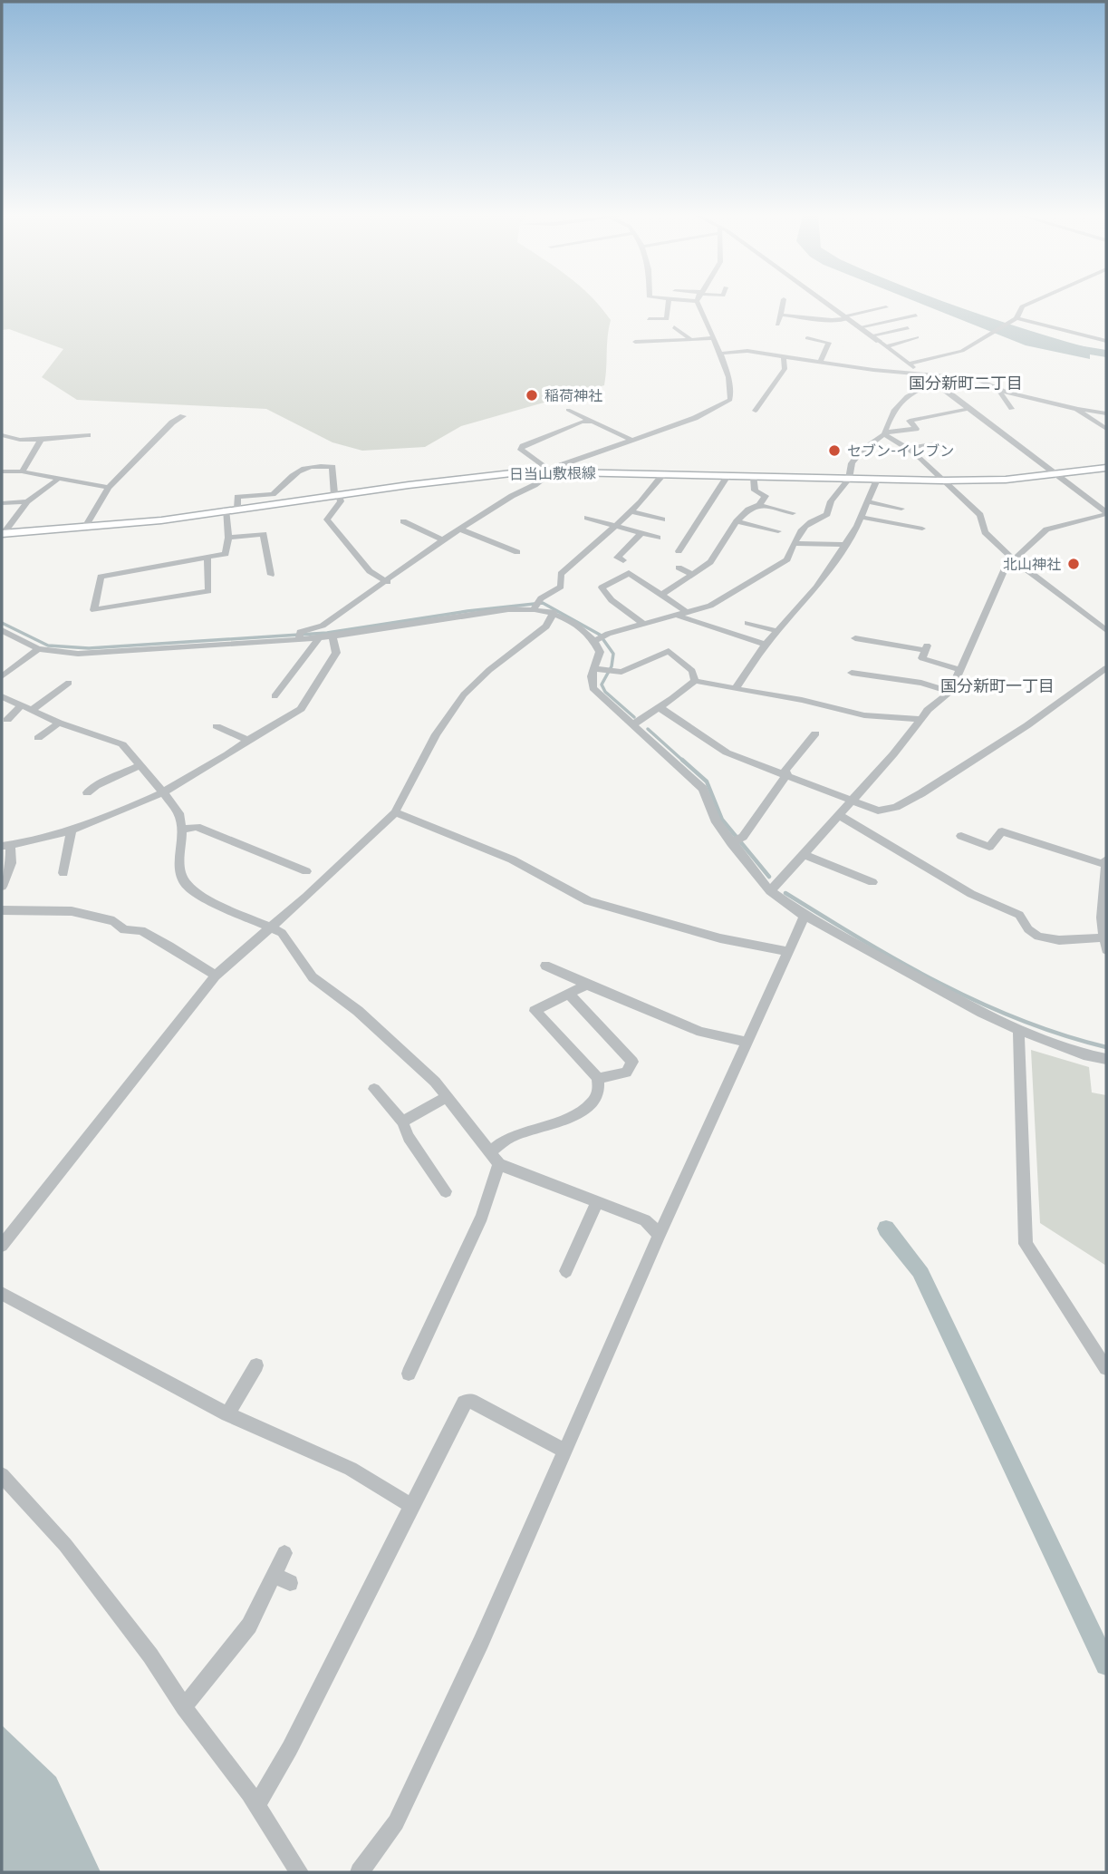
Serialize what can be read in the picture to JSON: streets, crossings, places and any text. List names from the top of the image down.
{
  "streets": {
    "main road": ["日当山敷根線"]
  },
  "districts": ["国分新町二丁目", "国分新町一丁目"],
  "places": ["稲荷神社", "セブン-イレブン", "北山神社"]
}
